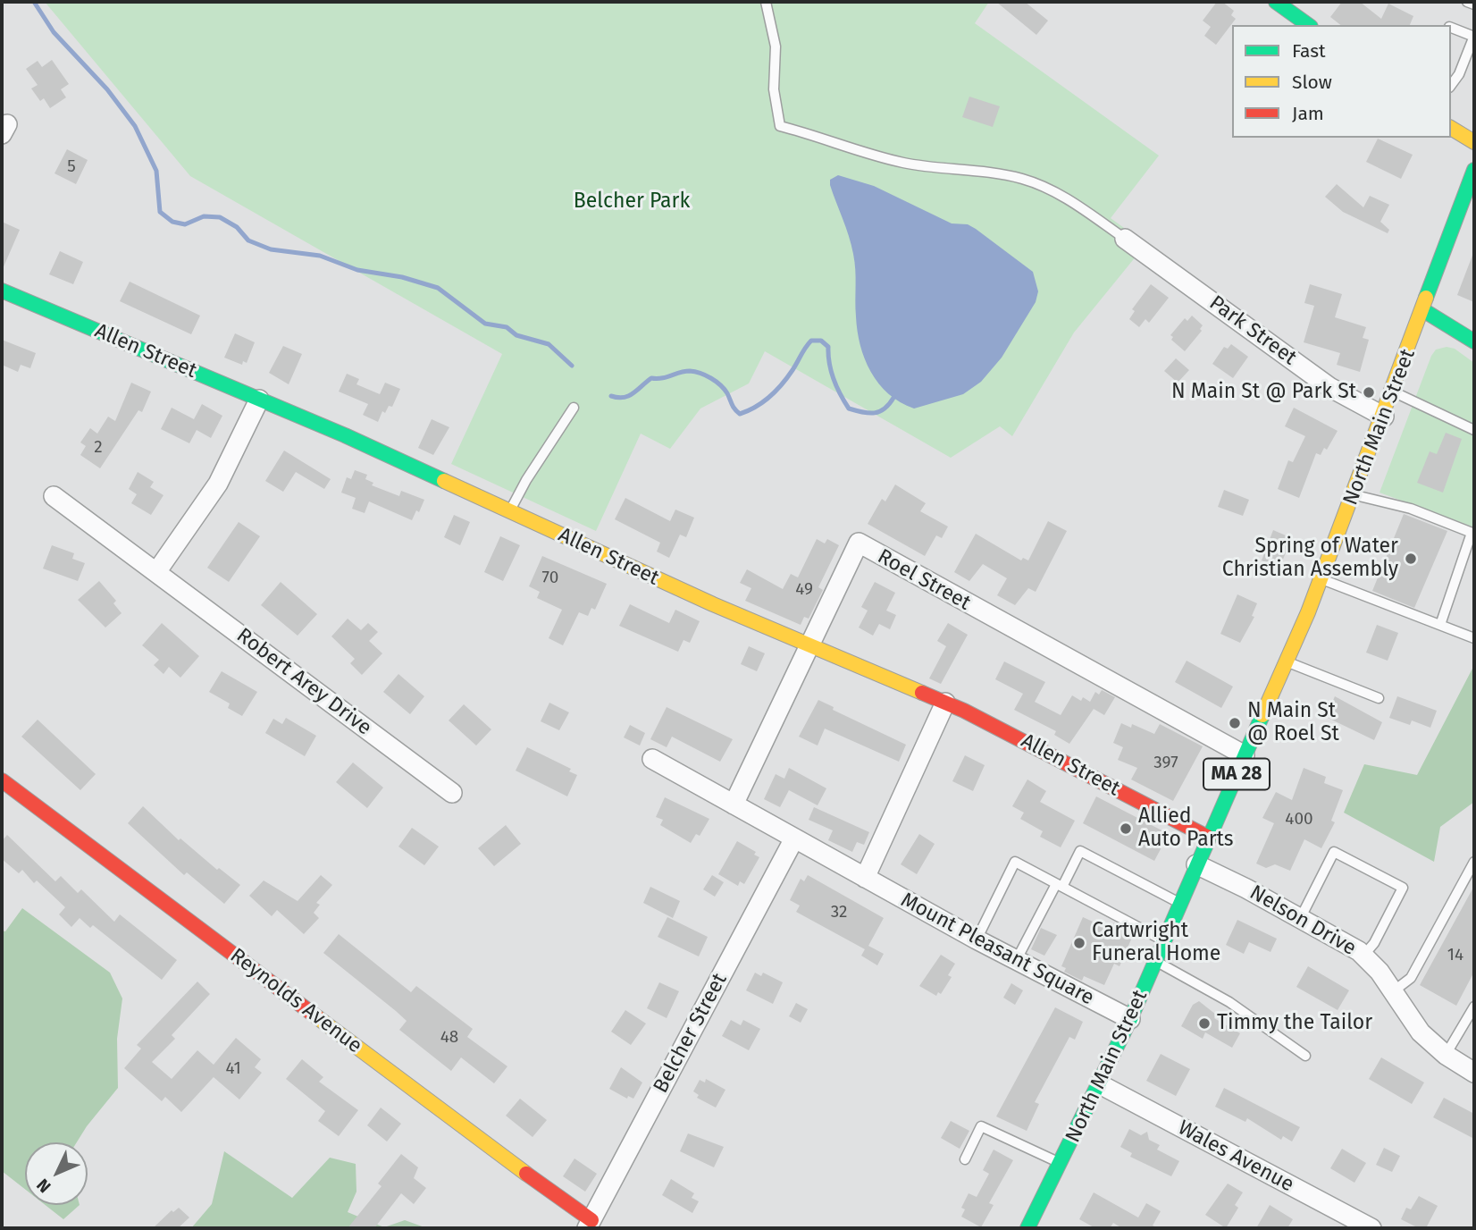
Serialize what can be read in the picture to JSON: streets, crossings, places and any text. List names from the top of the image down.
{
  "streets": {
    "street": [
      "Park Street",
      "Allen Street",
      "North Main Street",
      "Roel Street",
      "Robert Arey Drive",
      "MA 28",
      "Nelson Drive",
      "Mount Pleasant Square",
      "Reynolds Avenue",
      "Belcher Street",
      "Wales Avenue"
    ]
  },
  "crossings": [
    ["Park Street", "North Main Street"],
    ["Allen Street", "North Main Street"],
    ["Allen Street", "Roel Street"],
    ["North Main Street", "Roel Street"],
    ["North Main Street", "Nelson Drive"],
    ["North Main Street", "Mount Pleasant Square"],
    ["North Main Street", "Wales Avenue"],
    ["Roel Street", "Mount Pleasant Square"],
    ["Mount Pleasant Square", "Belcher Street"],
    ["Reynolds Avenue", "Belcher Street"]
  ],
  "parks": ["Belcher Park"],
  "places": [
    "N Main St @ Park St",
    "Spring of Water Christian Assembly",
    "N Main St @ Roel St",
    "Allied Auto Parts",
    "Cartwright Funeral Home",
    "Timmy the Tailor"
  ],
  "house_numbers": [
    "5",
    "2",
    "70",
    "49",
    "397",
    "400",
    "32",
    "14",
    "48",
    "41"
  ],
  "legend": ["Fast", "Slow", "Jam"],
  "north": "bottom left"
}
